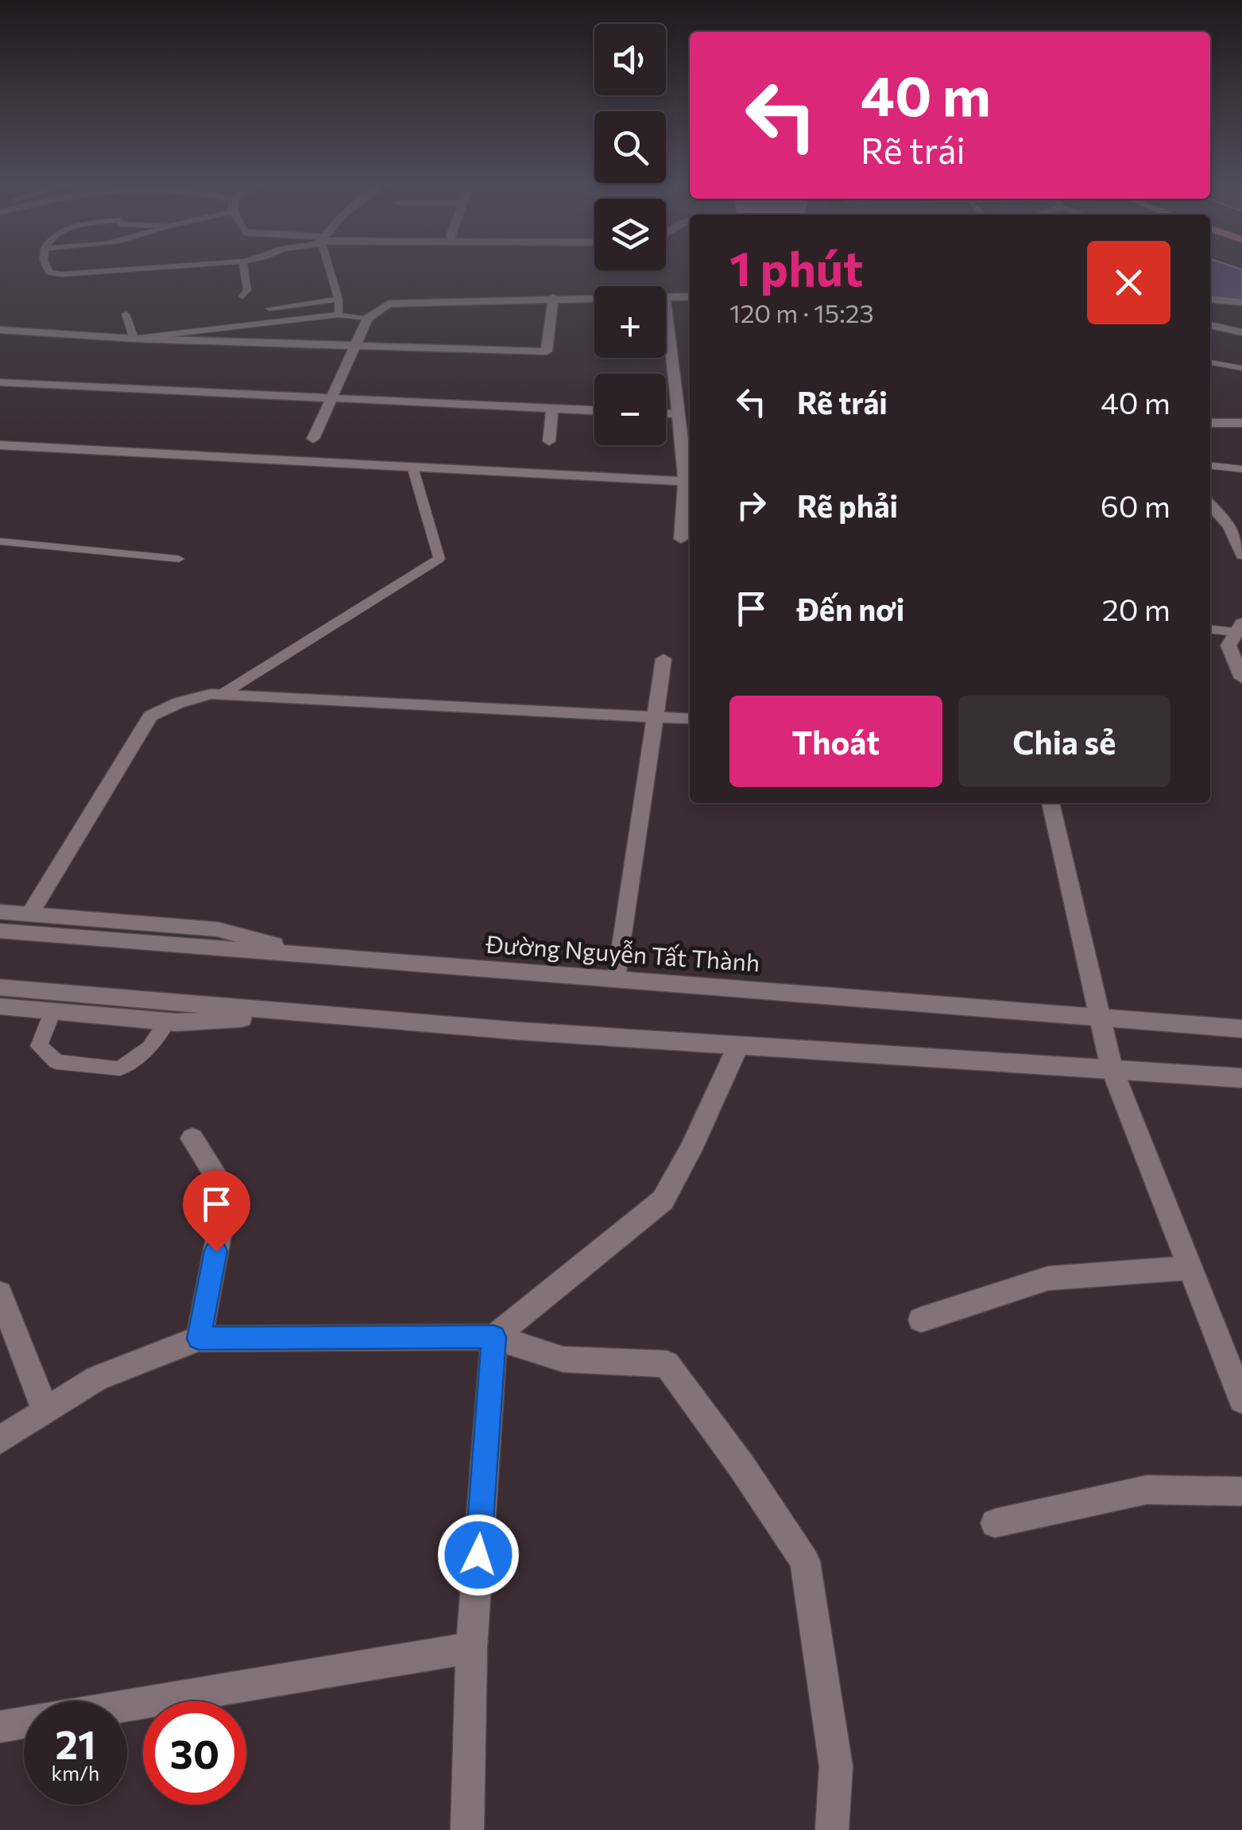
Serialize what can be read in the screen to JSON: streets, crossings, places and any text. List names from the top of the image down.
{
  "streets": {
    "street": ["Đường Nguyễn Tất Thành"]
  },
  "page": {
    "map_buttons": ["+", "−"],
    "turn": ["40 m", "Rẽ trái"],
    "heading": ["1 phút", "120 m · 15:23"],
    "list": [
      {
        "name": "Rẽ trái",
        "value": "40 m"
      },
      {
        "name": "Rẽ phải",
        "value": "60 m"
      },
      {
        "name": "Đến nơi",
        "value": "20 m"
      }
    ],
    "buttons": ["Thoát", "Chia sẻ"],
    "speed": "21 km/h",
    "limit": "30"
  }
}
